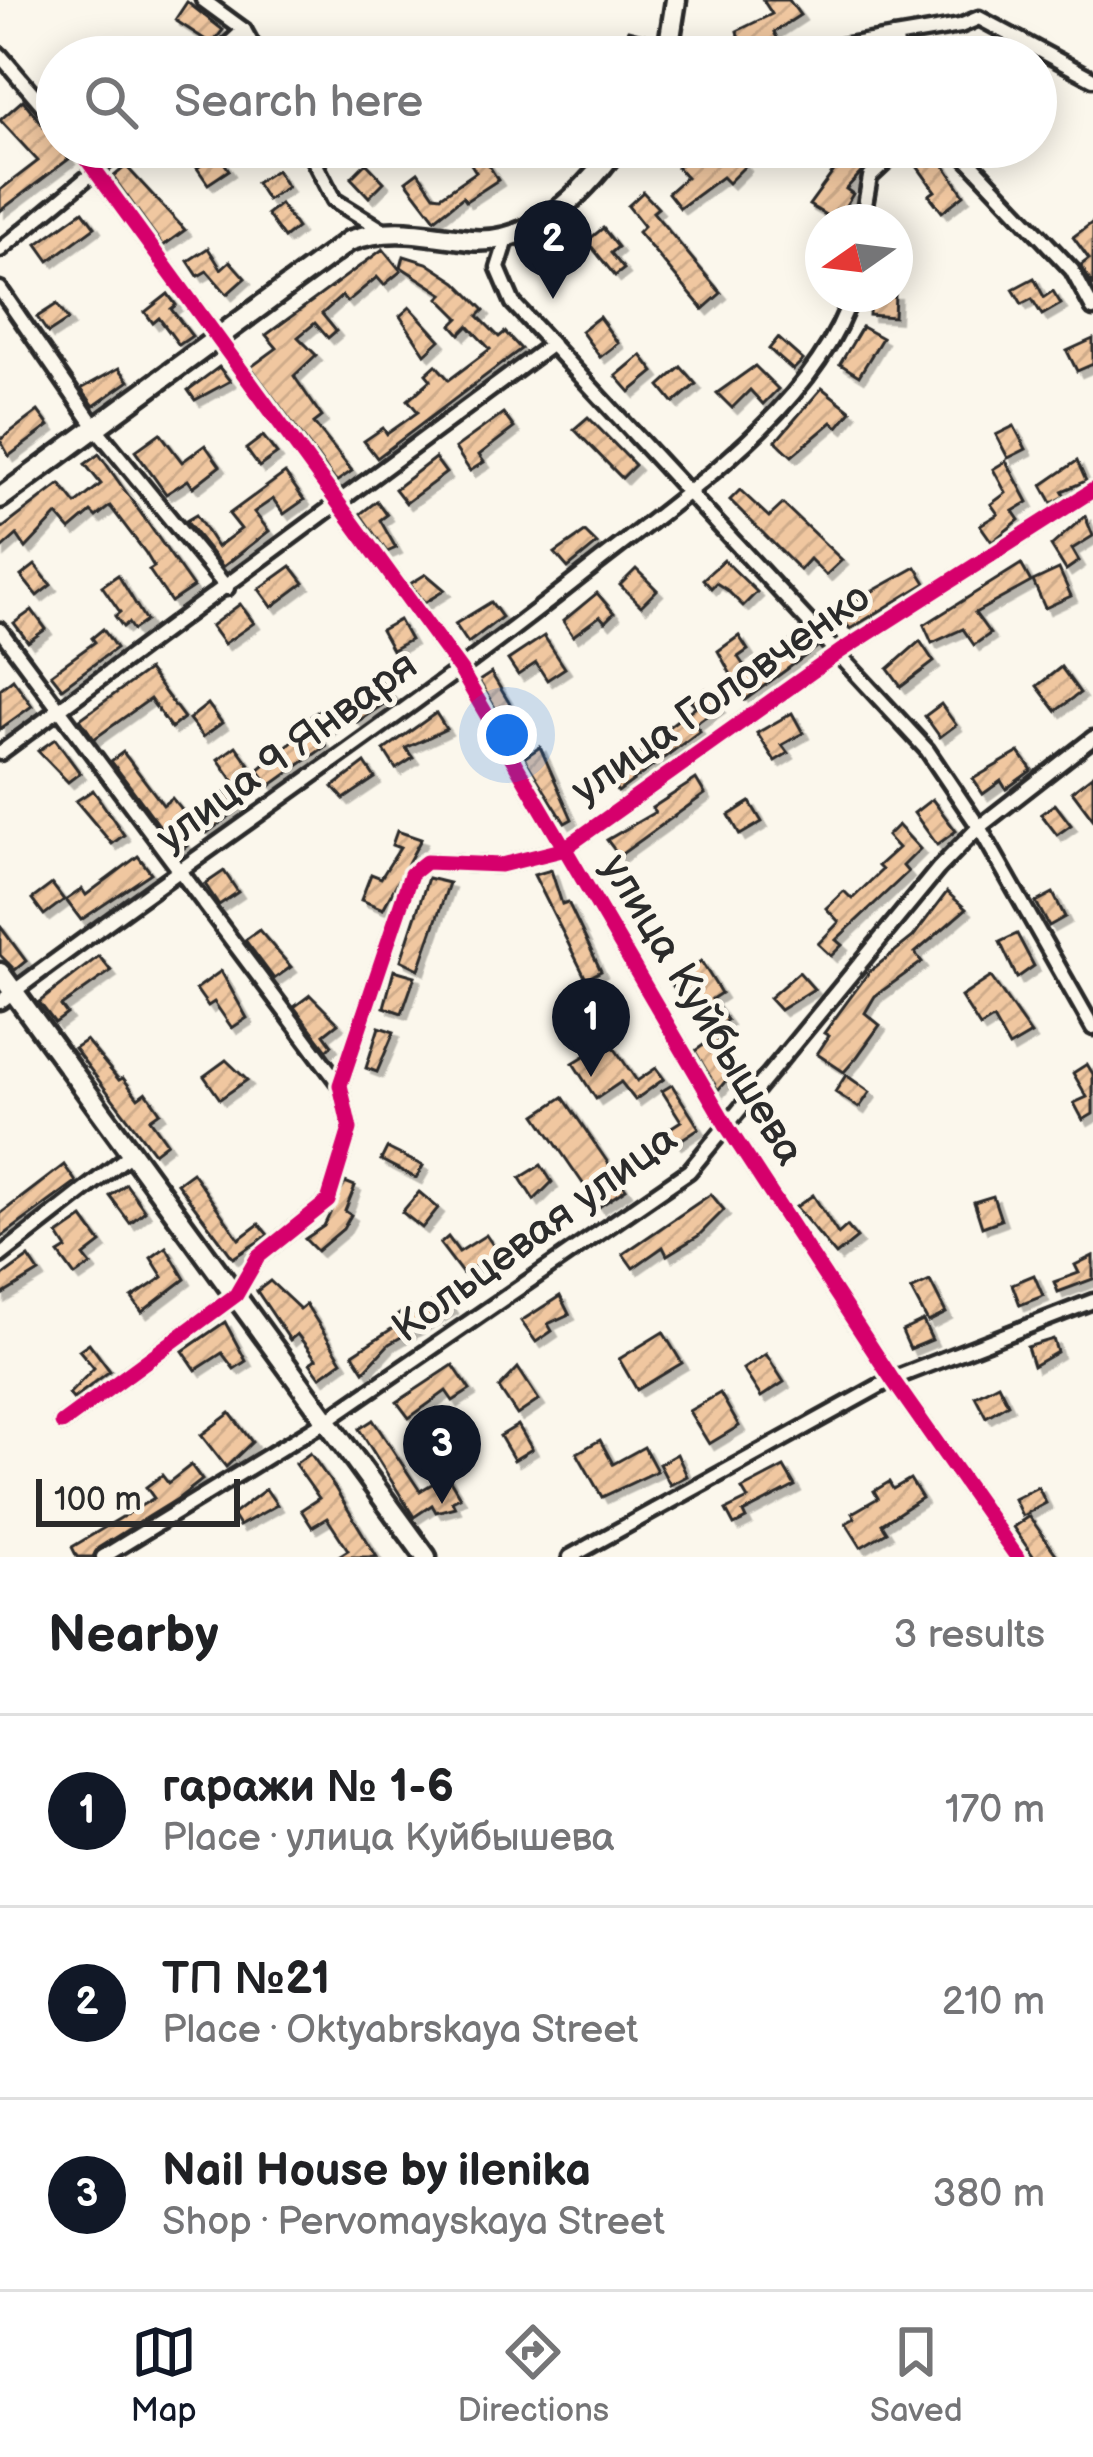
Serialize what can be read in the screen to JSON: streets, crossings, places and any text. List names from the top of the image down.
{
  "streets": {
    "street": [
      "улица Головченко",
      "улица 9 Января",
      "улица Куйбышева",
      "Кольцевая улица"
    ]
  },
  "crossings": [
    ["улица Головченко", "улица Куйбышева"],
    ["улица 9 Января", "улица Куйбышева"],
    ["улица Куйбышева", "Кольцевая улица"]
  ],
  "scale_bar": "100 m",
  "north": "left",
  "page": {
    "search": "Search here",
    "pins": ["2", "1", "3"],
    "scale": "100 m",
    "heading": ["Nearby", "3 results"],
    "list": [
      {
        "mark": "1",
        "name": "гаражи № 1-6",
        "note": "Place · улица Куйбышева",
        "value": "170 m"
      },
      {
        "mark": "2",
        "name": "ТП №21",
        "note": "Place · Oktyabrskaya Street",
        "value": "210 m"
      },
      {
        "mark": "3",
        "name": "Nail House by ilenika",
        "note": "Shop · Pervomayskaya Street",
        "value": "380 m"
      }
    ],
    "nav": ["Map", "Directions", "Saved"]
  }
}
